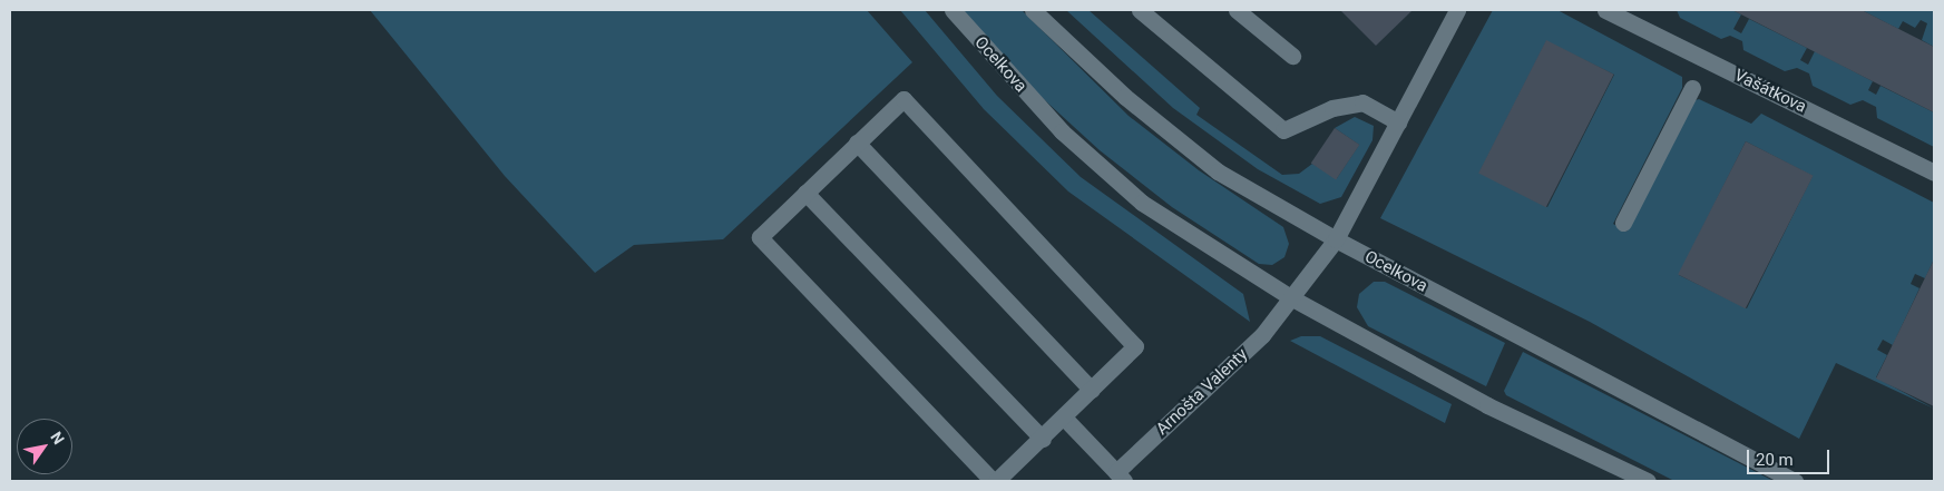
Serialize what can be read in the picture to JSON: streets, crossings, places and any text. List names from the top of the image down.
{
  "streets": {
    "street": ["Ocelkova", "Vašátkova", "Arnošta Valenty"]
  },
  "crossings": [
    ["Ocelkova", "Arnošta Valenty"]
  ],
  "scale_bar": "20 m",
  "north": "top right"
}
